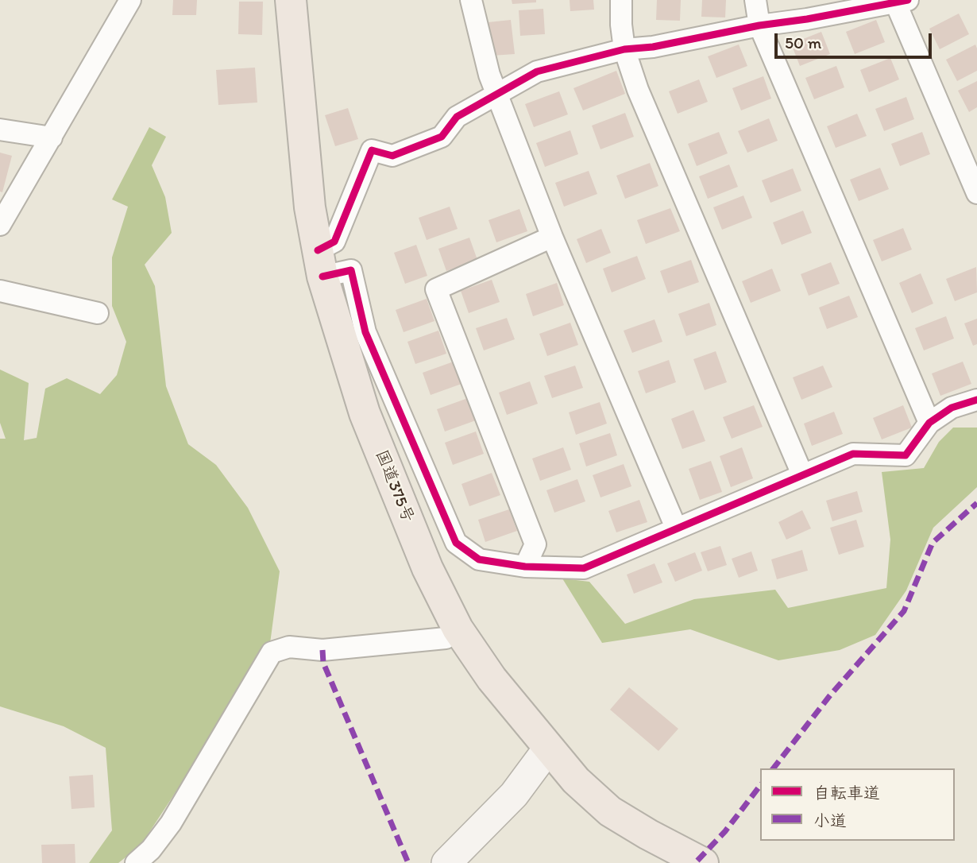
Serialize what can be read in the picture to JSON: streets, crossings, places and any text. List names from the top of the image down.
{
  "streets": {
    "highway": ["国道375号"]
  },
  "legend": ["自転車道", "小道"],
  "scale_bar": "50 m"
}
